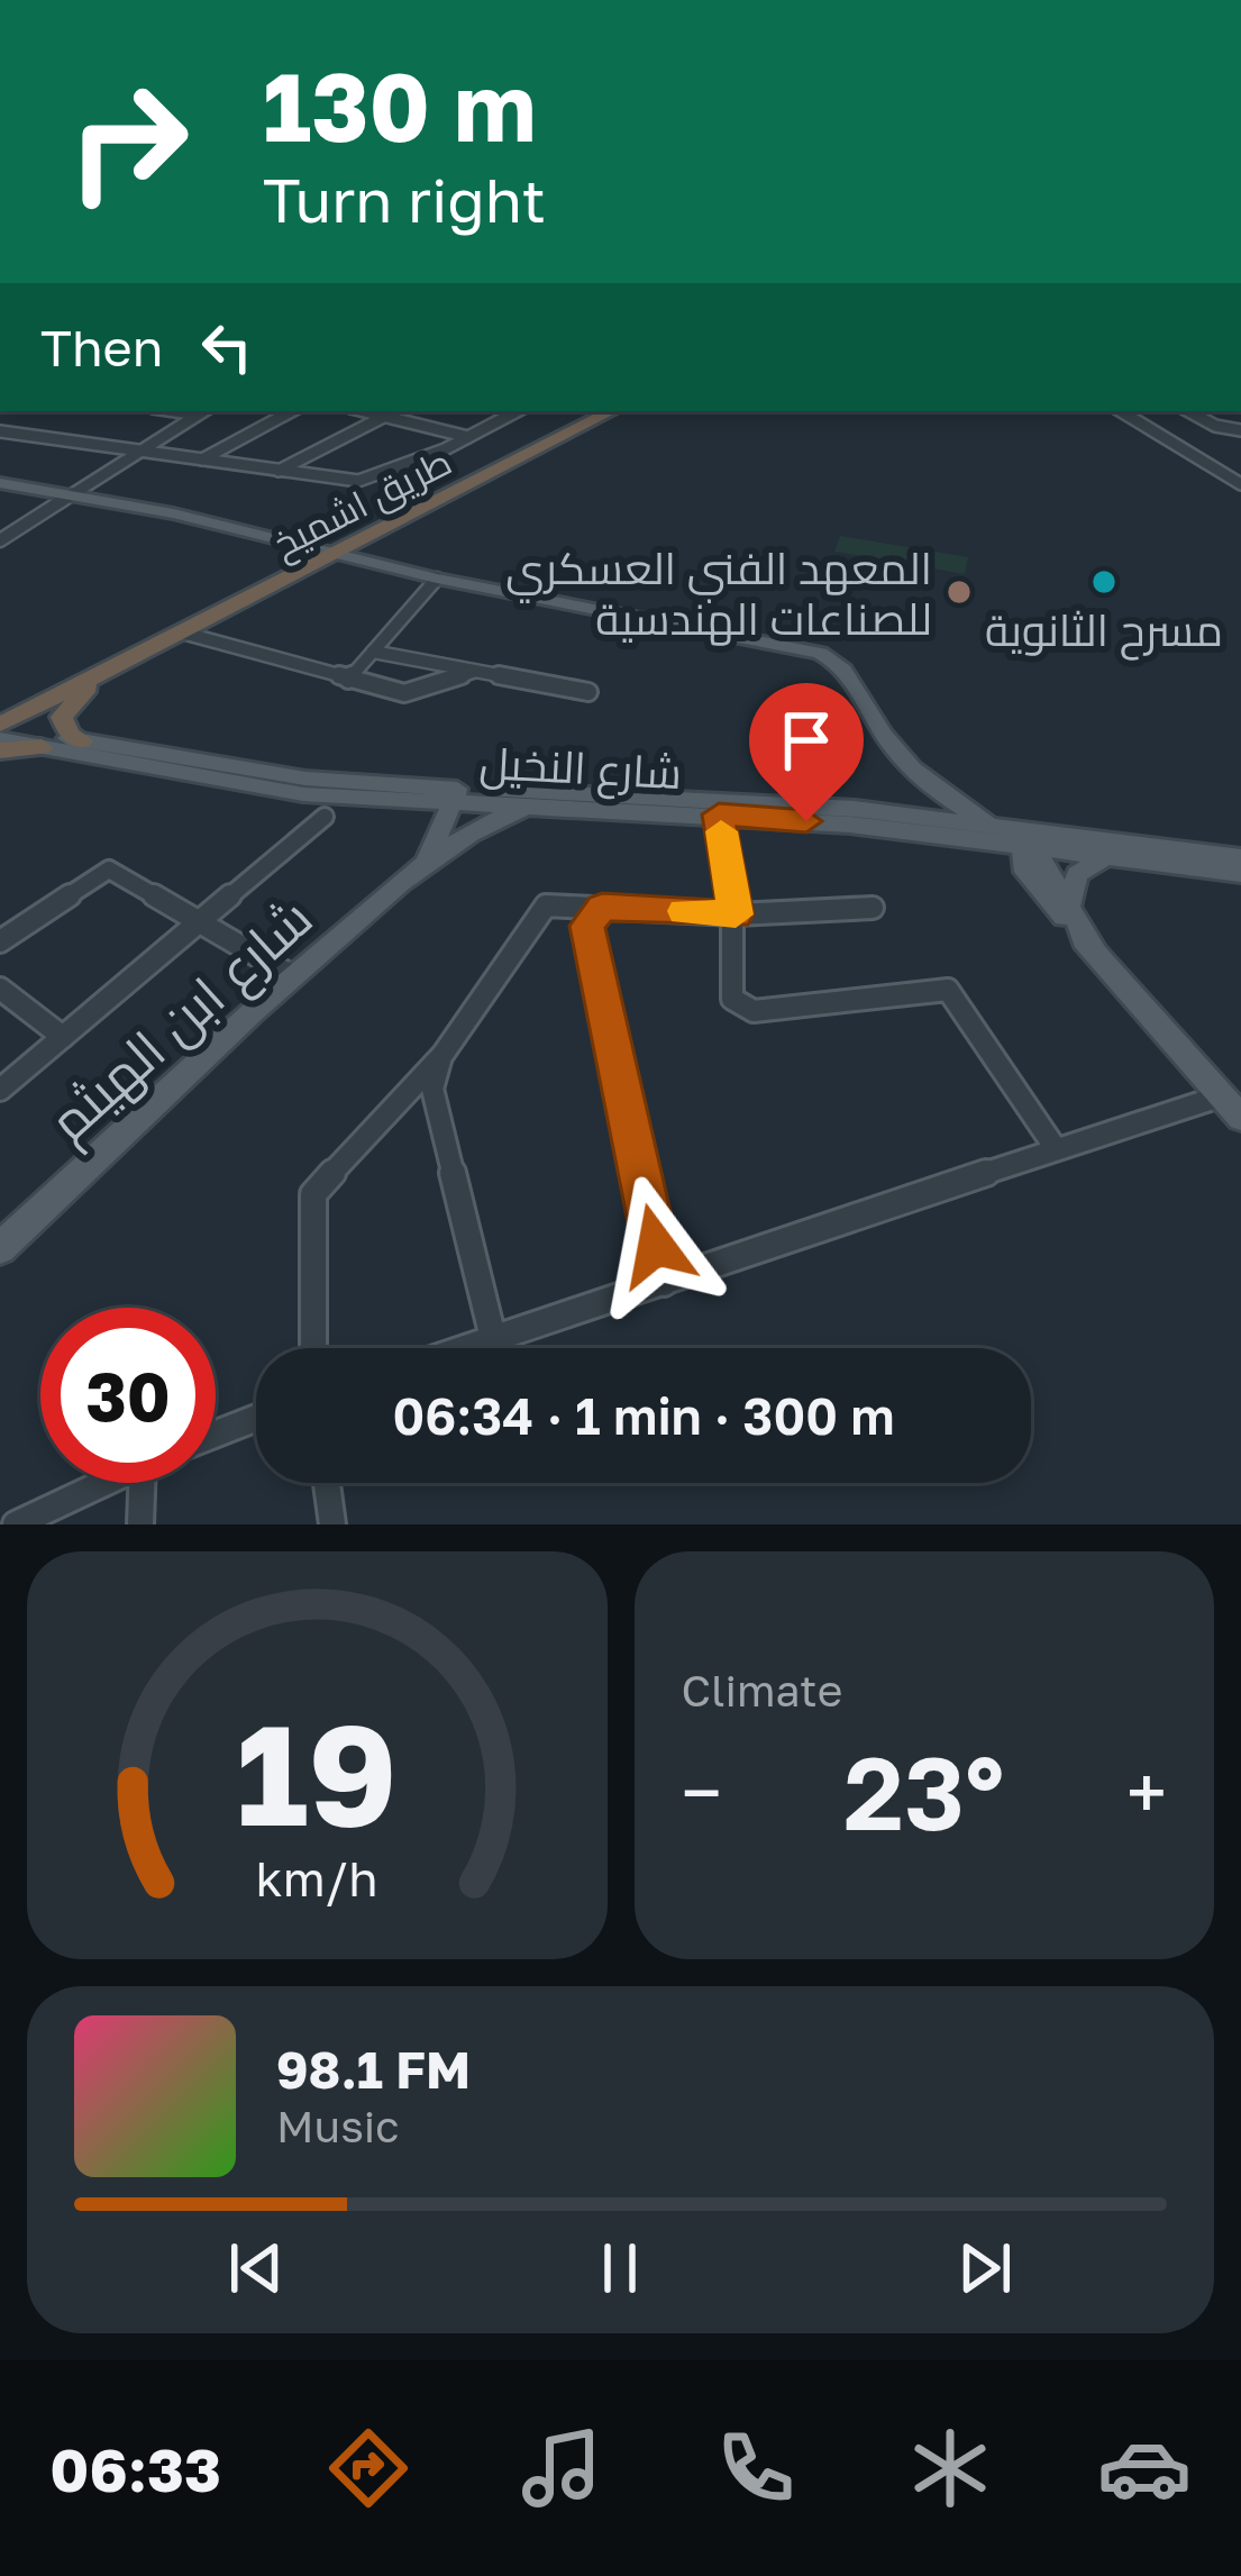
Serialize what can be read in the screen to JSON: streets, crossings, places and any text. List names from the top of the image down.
{
  "streets": {
    "highway": ["طريق اشميخ"],
    "main road": ["شارع النخيل", "شارع ابن الهيثم"]
  },
  "crossings": [
    ["طريق اشميخ", "شارع النخيل"]
  ],
  "places": ["مسرح الثانوية", "المعهد الفني العسكري للصناعات الهندسية"],
  "page": {
    "turn": ["130 m", "Turn right"],
    "then": "Then",
    "limit": "30",
    "trip": "06:34 · 1 min · 300 m",
    "tile": "Climate",
    "heat": ["−", "23°", "+"],
    "song": ["98.1 FM", "Music"],
    "tabs": "06:33",
    "gauge": ["19", "km/h"]
  }
}
